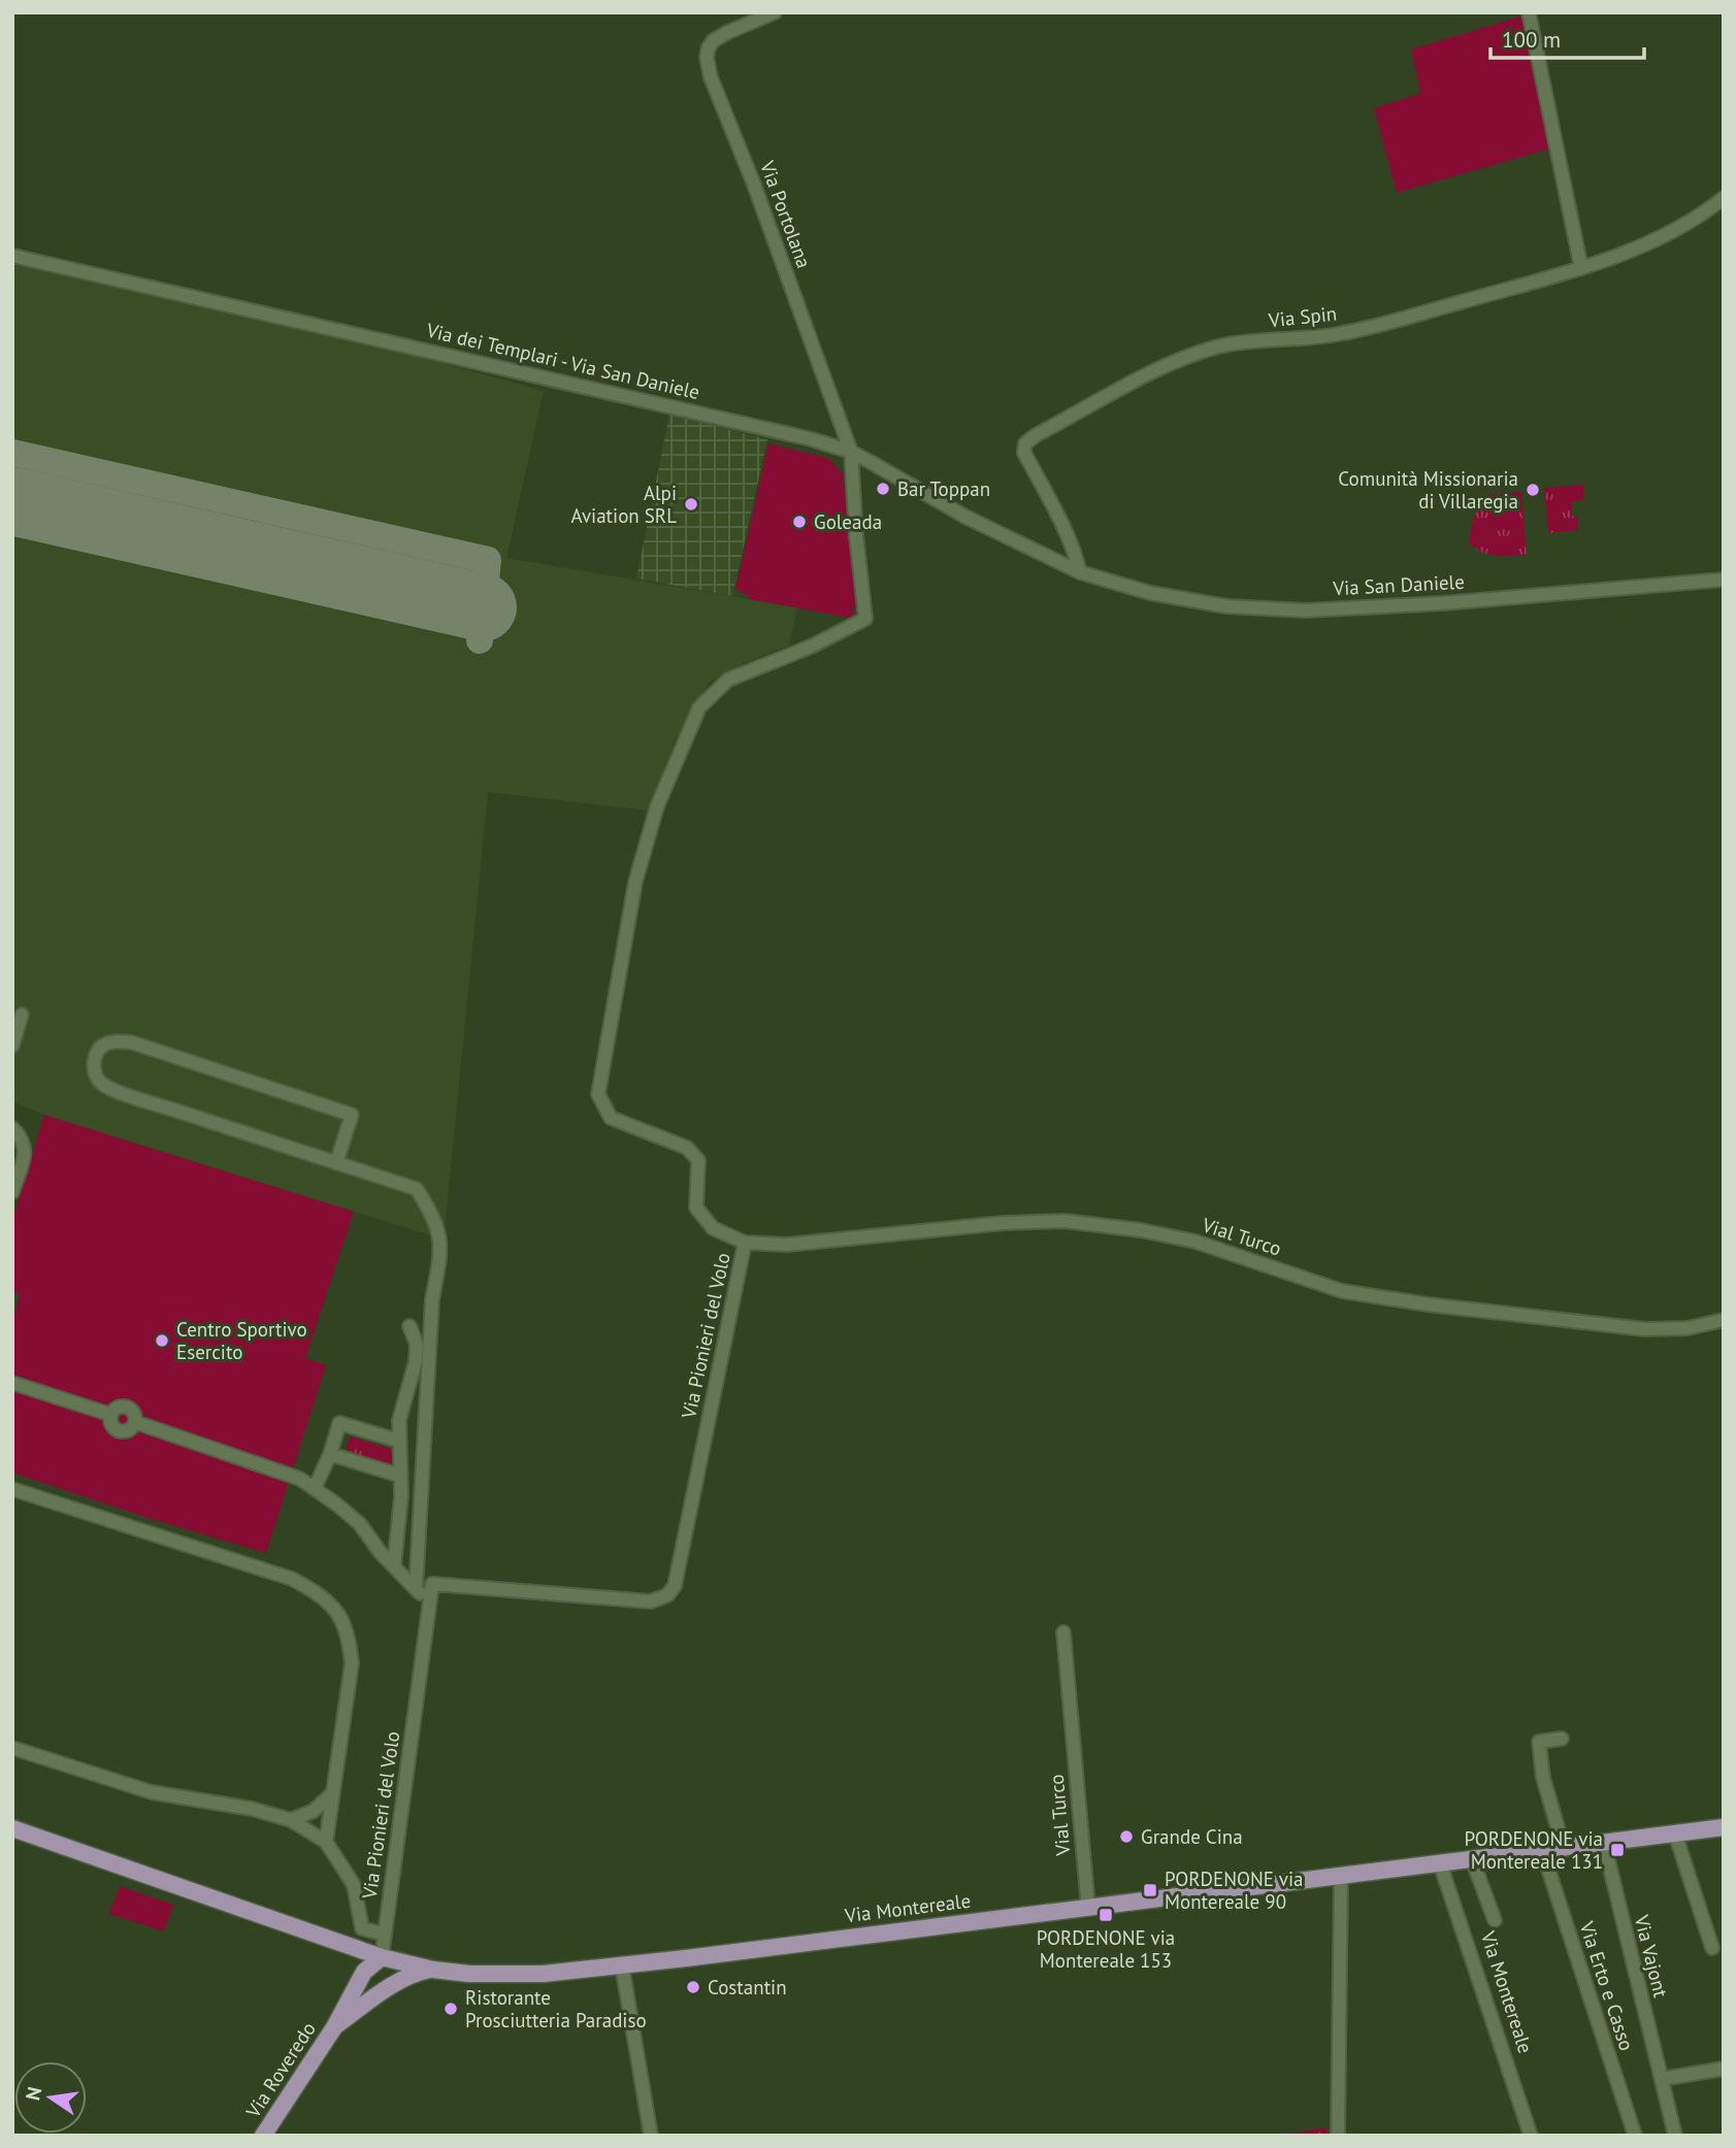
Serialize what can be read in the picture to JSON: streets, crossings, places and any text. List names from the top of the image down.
{
  "streets": {
    "main road": ["Via Montereale", "Via Roveredo"],
    "street": [
      "Via Portolana",
      "Via Spin",
      "Via dei Templari - Via San Daniele",
      "Via San Daniele",
      "Vial Turco",
      "Via Pionieri del Volo",
      "Via Vajont",
      "Via Erto e Casso"
    ]
  },
  "crossings": [
    ["Via Portolana", "Via dei Templari - Via San Daniele"],
    ["Via Portolana", "Via Pionieri del Volo"],
    ["Via Spin", "Via dei Templari - Via San Daniele"],
    ["Via Spin", "Via San Daniele"],
    ["Via dei Templari - Via San Daniele", "Via San Daniele"],
    ["Via dei Templari - Via San Daniele", "Via Pionieri del Volo"],
    ["Vial Turco", "Via Pionieri del Volo"],
    ["Vial Turco", "Via Montereale"],
    ["Via Pionieri del Volo", "Via Montereale"],
    ["Via Pionieri del Volo", "Via Roveredo"],
    ["Via Montereale", "Via Vajont"],
    ["Via Montereale", "Via Erto e Casso"],
    ["Via Montereale", "Via Roveredo"]
  ],
  "places": {
    "other": [
      "Bar Toppan",
      "Comunità Missionaria di Villaregia",
      "Alpi Aviation SRL",
      "Goleada",
      "Centro Sportivo Esercito",
      "Grande Cina",
      "Costantin",
      "Ristorante Prosciutteria Paradiso"
    ],
    "transit": ["PORDENONE via Montereale 131", "PORDENONE via Montereale 90", "PORDENONE via Montereale 153"]
  },
  "scale_bar": "100 m",
  "north": "left"
}
